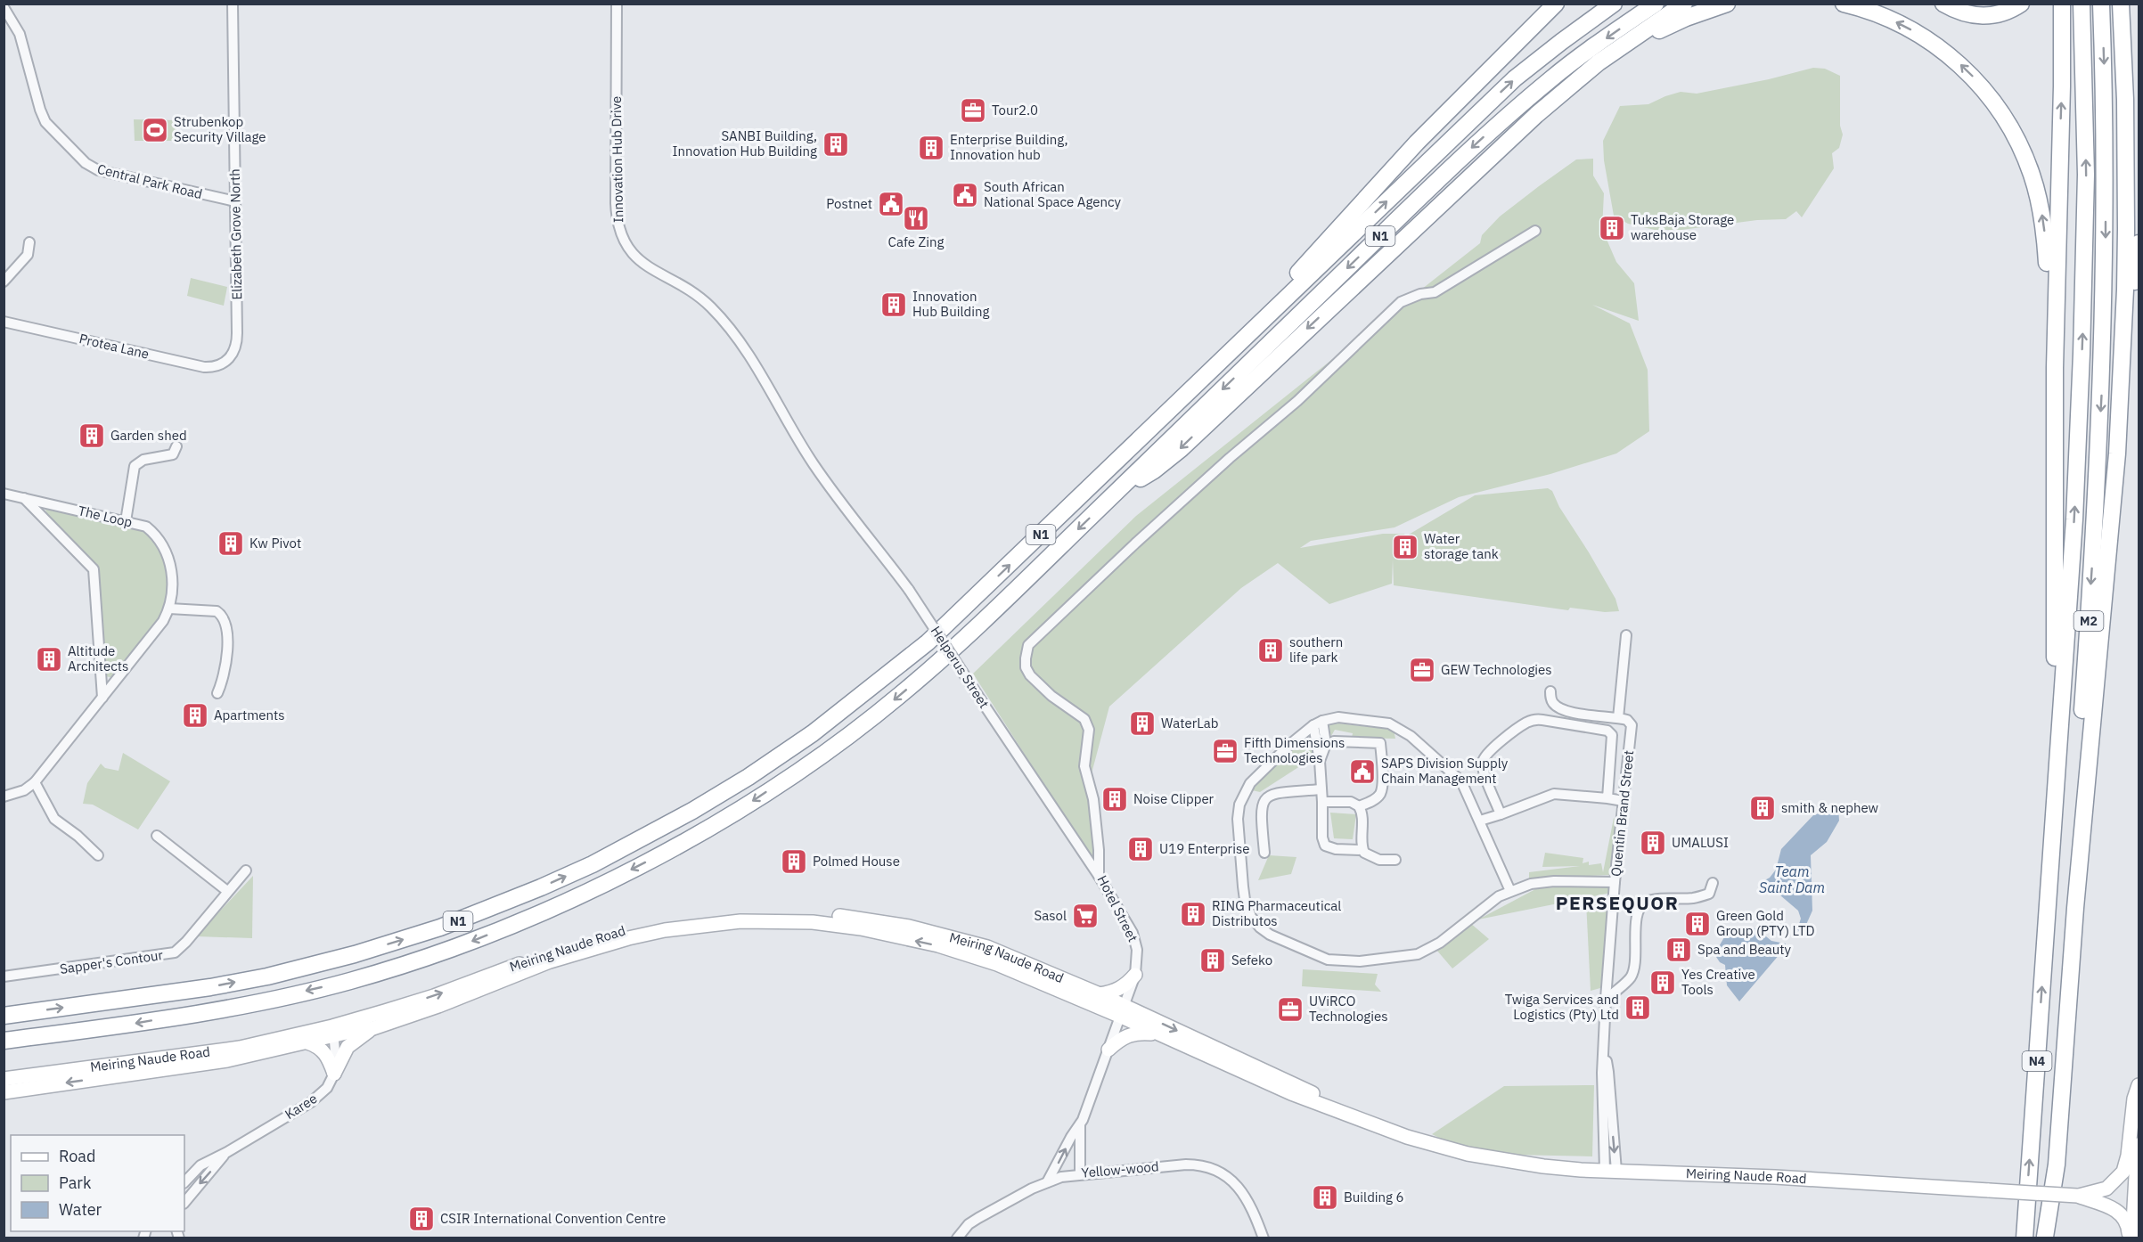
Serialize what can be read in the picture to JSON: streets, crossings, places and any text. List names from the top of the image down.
{
  "streets": {
    "highway": ["N1", "M2", "N4"],
    "street": [
      "Innovation Hub Drive",
      "Central Park Road",
      "Elizabeth Grove North",
      "Protea Lane",
      "The Loop",
      "Helperus Street",
      "Quentin Brand Street",
      "Hotel Street",
      "Meiring Naude Road",
      "Sapper's Contour",
      "Karee",
      "Yellow-wood"
    ]
  },
  "crossings": [
    ["Innovation Hub Drive", "Helperus Street"],
    ["Central Park Road", "Elizabeth Grove North"],
    ["Elizabeth Grove North", "Protea Lane"],
    ["M2", "N4"],
    ["Helperus Street", "Hotel Street"],
    ["Quentin Brand Street", "Meiring Naude Road"],
    ["Hotel Street", "Meiring Naude Road"]
  ],
  "districts": ["PERSEQUOR"],
  "water": ["Team Saint Dam"],
  "places": {
    "office": [
      "Tour2.0",
      "GEW Technologies",
      "Fifth Dimensions Technologies",
      "UViRCO Technologies"
    ],
    "sports": ["Strubenkop Security Village"],
    "building": [
      "SANBI Building, Innovation Hub Building",
      "Enterprise Building, Innovation hub",
      "TuksBaja Storage warehouse",
      "Innovation Hub Building",
      "Garden shed",
      "Kw Pivot",
      "Water storage tank",
      "southern life park",
      "Altitude Architects",
      "Apartments",
      "WaterLab",
      "Noise Clipper",
      "smith & nephew",
      "UMALUSI",
      "U19 Enterprise",
      "Polmed House",
      "RING Pharmaceutical Distributos",
      "Green Gold Group (PTY) LTD",
      "Spa and Beauty",
      "Sefeko",
      "Yes Creative Tools",
      "Twiga Services and Logistics (Pty) Ltd",
      "Building 6",
      "CSIR International Convention Centre"
    ],
    "public building": ["South African National Space Agency", "Postnet", "SAPS Division Supply Chain Management"],
    "restaurant": ["Cafe Zing"],
    "supermarket": ["Sasol"]
  },
  "legend": ["Road", "Park", "Water"]
}
